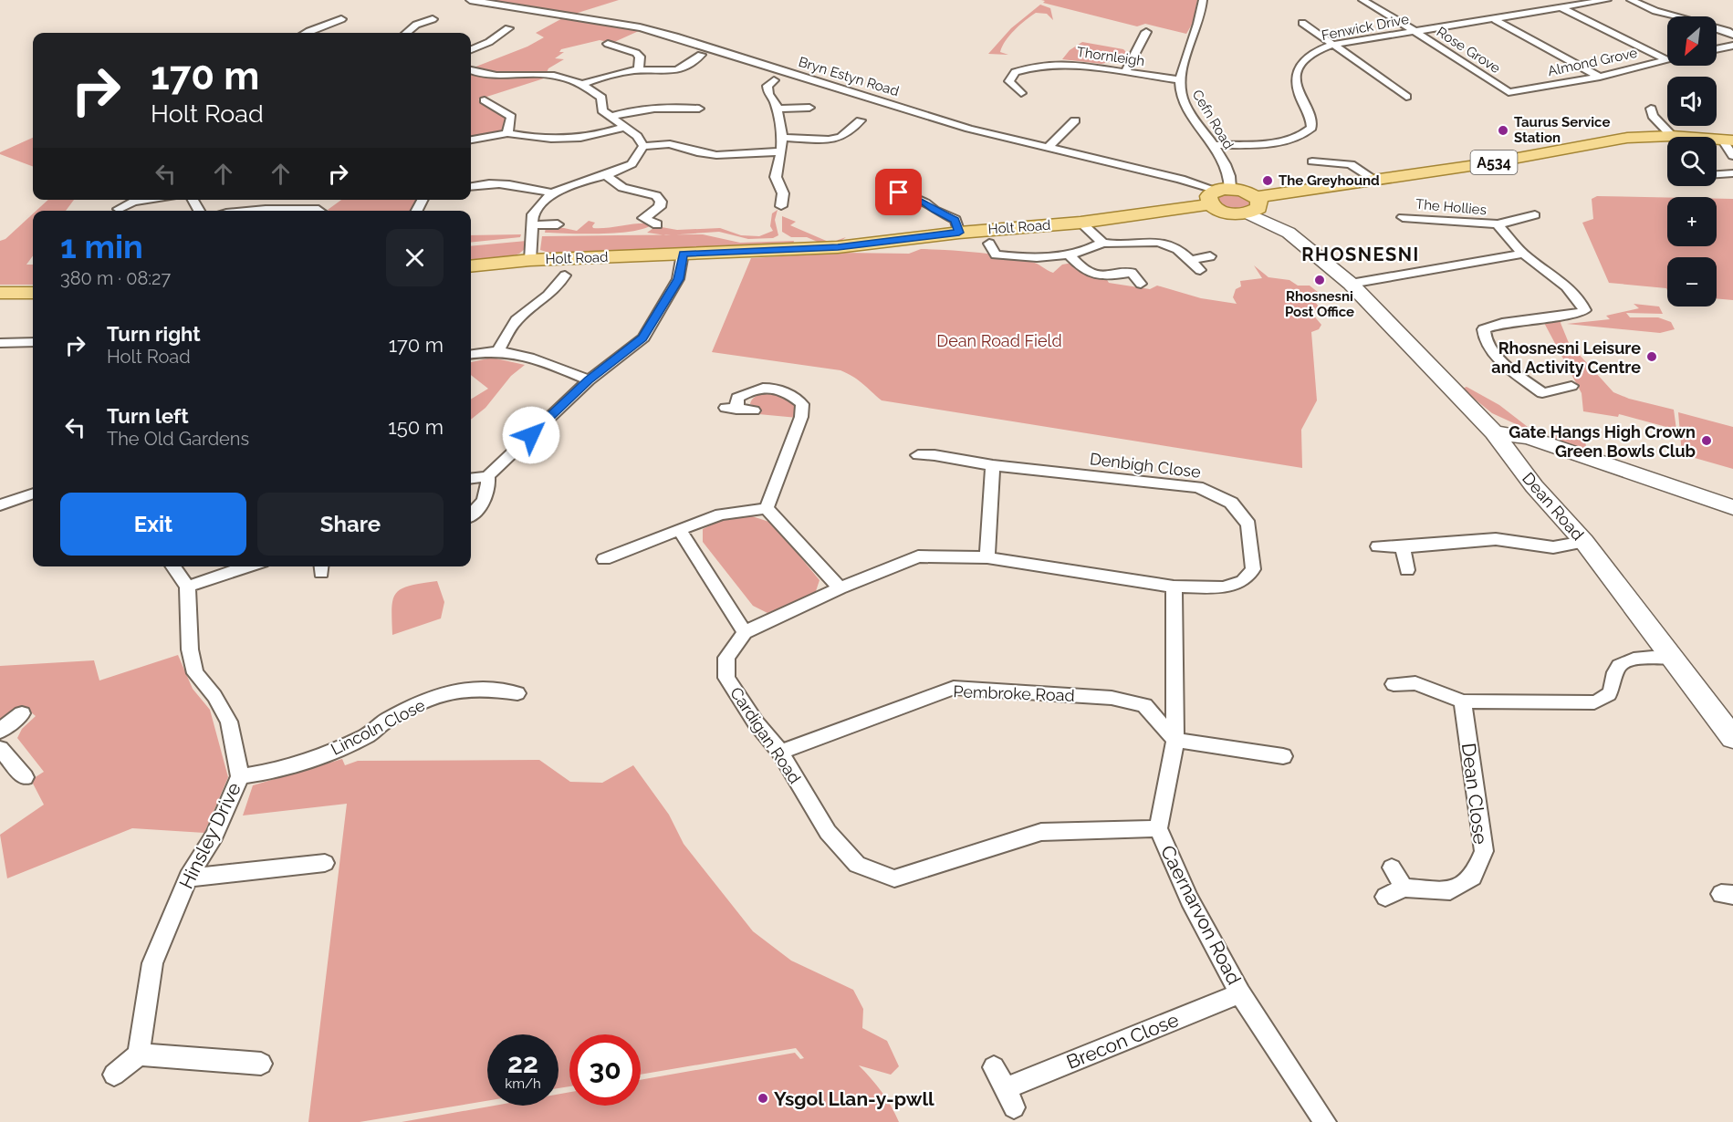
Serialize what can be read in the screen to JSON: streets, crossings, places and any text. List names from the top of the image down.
{
  "streets": {
    "main road": ["A534", "Holt Road", "Dean Road"],
    "street": [
      "Fenwick Drive",
      "Rose Grove",
      "Thornleigh",
      "Almond Grove",
      "Bryn Estyn Road",
      "Cefn Road",
      "The Hollies",
      "Denbigh Close",
      "Pembroke Road",
      "Lincoln Close",
      "Cardigan Road",
      "Dean Close",
      "Hinsley Drive",
      "Caernarvon Road",
      "Brecon Close"
    ]
  },
  "crossings": [
    ["Fenwick Drive", "Rose Grove"],
    ["Fenwick Drive", "Cefn Road"],
    ["Rose Grove", "Almond Grove"],
    ["Thornleigh", "Cefn Road"],
    ["Bryn Estyn Road", "Cefn Road"],
    ["Bryn Estyn Road", "Holt Road"],
    ["Cefn Road", "Holt Road"],
    ["Denbigh Close", "Cardigan Road"],
    ["Denbigh Close", "Caernarvon Road"],
    ["Pembroke Road", "Cardigan Road"],
    ["Pembroke Road", "Caernarvon Road"],
    ["Lincoln Close", "Hinsley Drive"],
    ["Cardigan Road", "Caernarvon Road"],
    ["Caernarvon Road", "Brecon Close"]
  ],
  "districts": ["RHOSNESNI"],
  "parks": ["Dean Road Field"],
  "places": [
    "Taurus Service Station",
    "The Greyhound",
    "Rhosnesni Post Office",
    "Rhosnesni Leisure and Activity Centre",
    "Gate Hangs High Crown Green Bowls Club",
    "Ysgol Llan-y-pwll"
  ],
  "north": "bottom left",
  "page": {
    "map_buttons": ["+", "−"],
    "turn": ["170 m", "Holt Road"],
    "heading": ["1 min", "380 m · 08:27"],
    "list": [
      {
        "name": "Turn right",
        "note": "Holt Road",
        "value": "170 m"
      },
      {
        "name": "Turn left",
        "note": "The Old Gardens",
        "value": "150 m"
      }
    ],
    "buttons": ["Exit", "Share"],
    "speed": "22 km/h",
    "limit": "30"
  }
}
